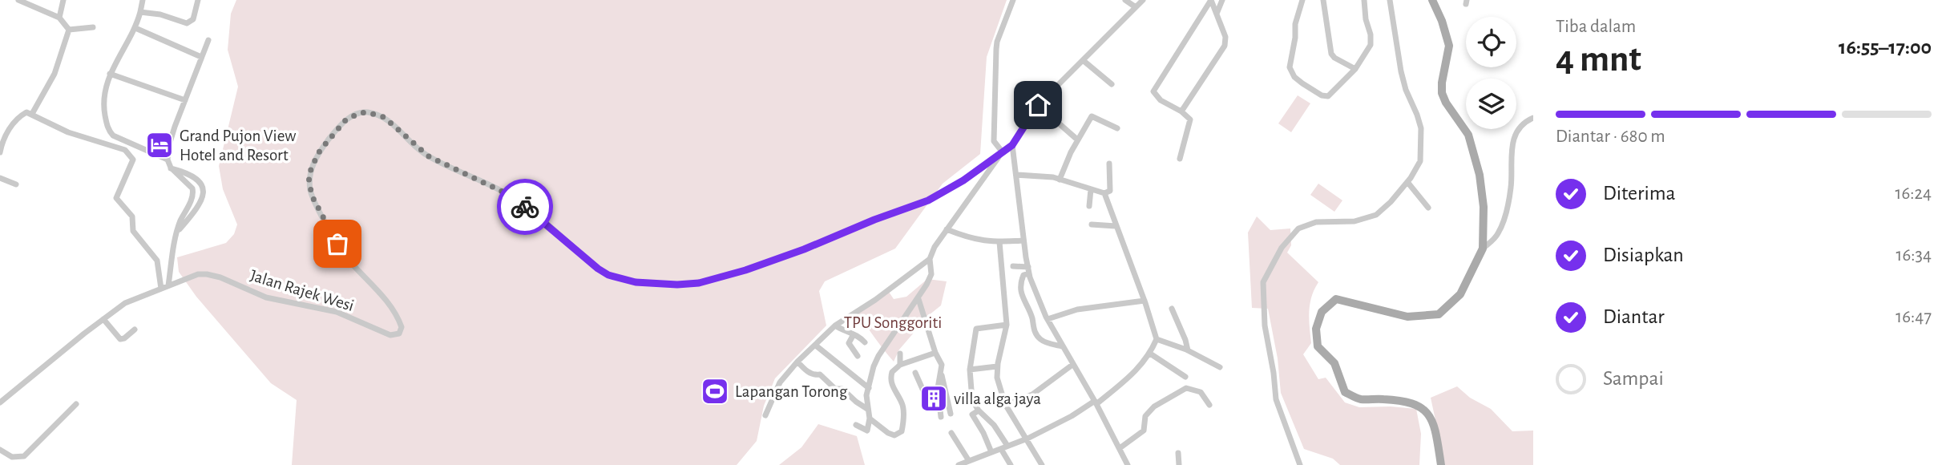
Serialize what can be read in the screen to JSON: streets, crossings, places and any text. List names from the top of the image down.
{
  "streets": {
    "street": ["Jalan Rajek Wesi"]
  },
  "parks": ["TPU Songgoriti"],
  "places": {
    "hotel": ["Grand Pujon View Hotel and Resort"],
    "sports": ["Lapangan Torong"],
    "building": ["villa alga jaya"]
  },
  "page": {
    "heading": ["4 mnt", "Tiba dalam", "16:55–17:00"],
    "bar": "Diantar · 680 m",
    "list": [
      ["Diterima", "16:24"],
      ["Disiapkan", "16:34"],
      ["Diantar", "16:47"],
      "Sampai"
    ]
  }
}
